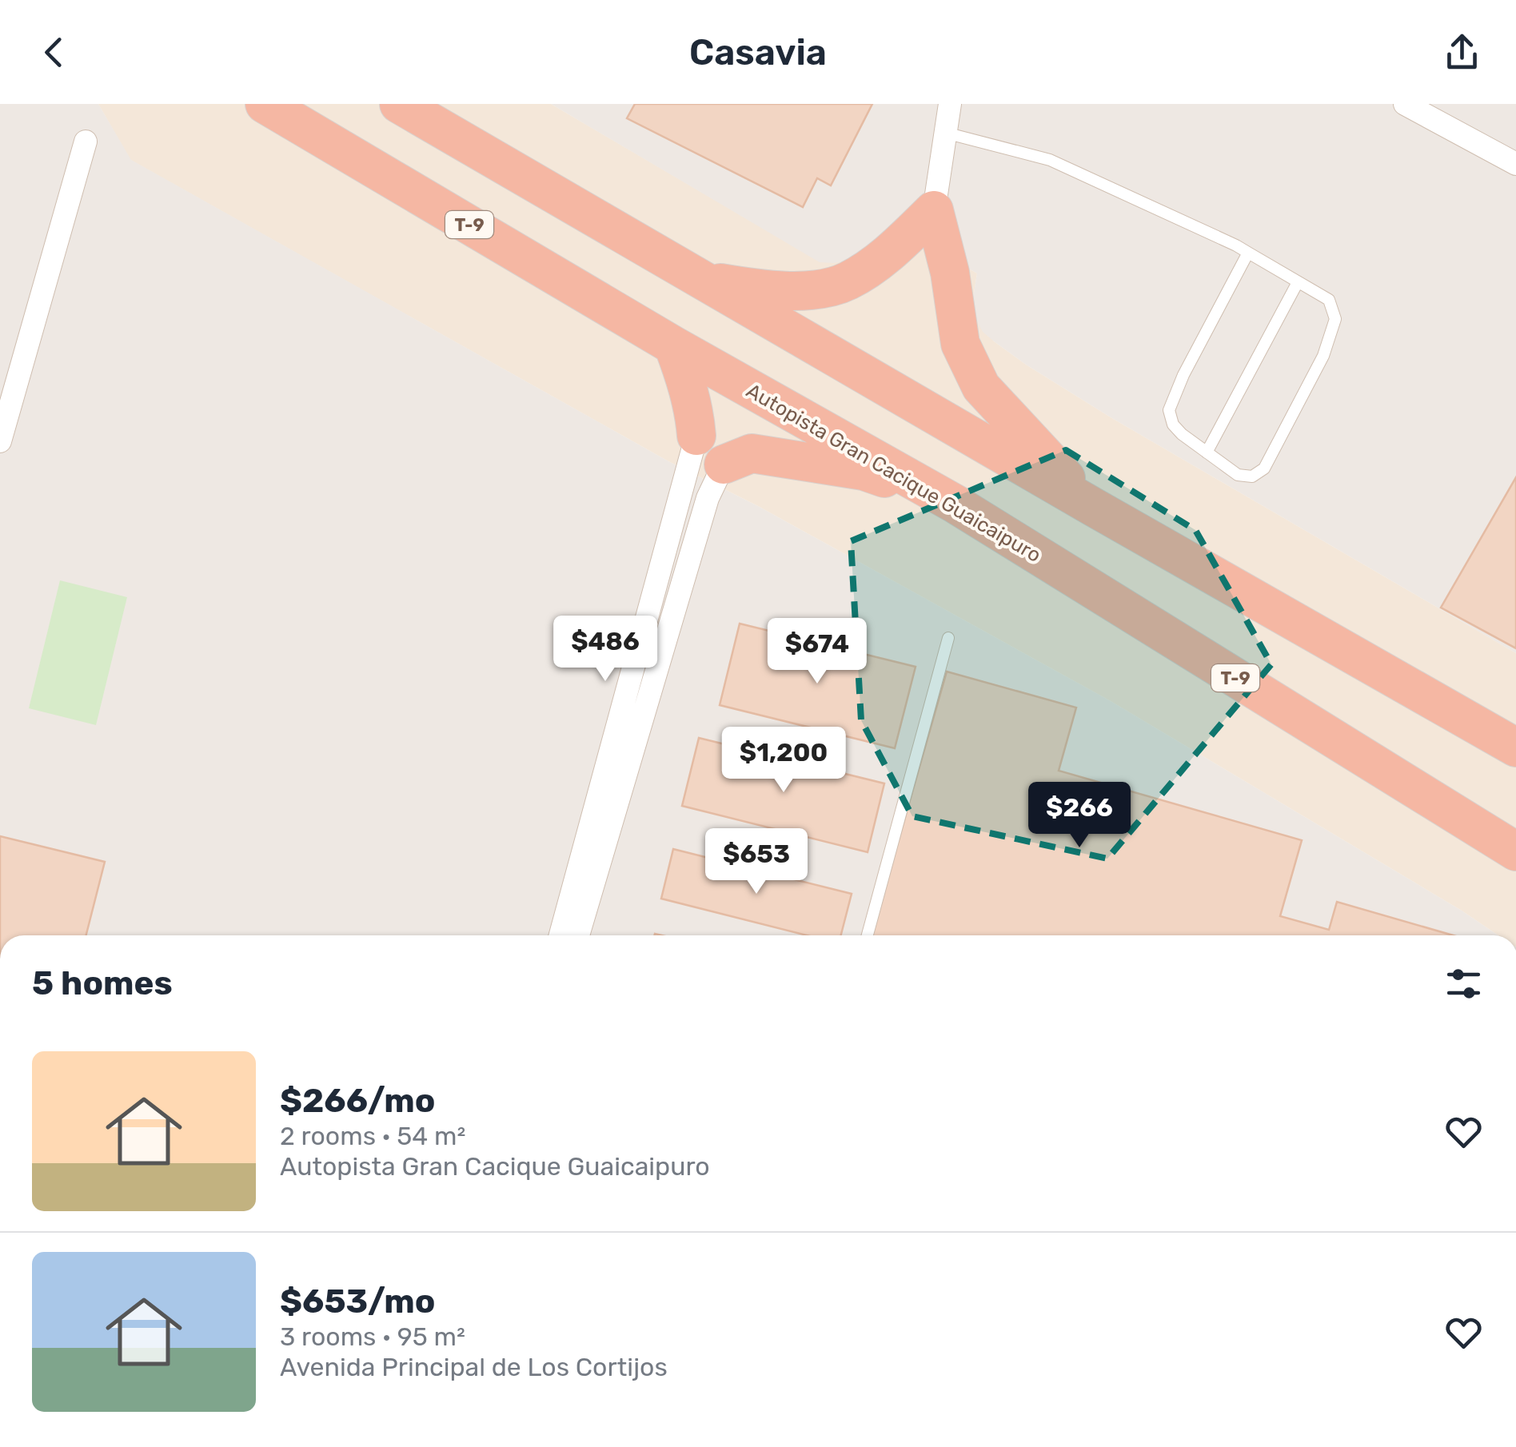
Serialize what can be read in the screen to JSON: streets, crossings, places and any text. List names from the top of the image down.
{
  "streets": {
    "highway": ["T-9", "Autopista Gran Cacique Guaicaipuro"]
  },
  "page": {
    "header": "Casavia",
    "price": [
      "$486",
      "$674",
      "$1,200",
      "$266",
      "$653"
    ],
    "heading": "5 homes",
    "list": [
      {
        "name": "$266/mo",
        "note": "2 rooms · 54 m² · Autopista Gran Cacique Guaicaipuro"
      },
      {
        "name": "$653/mo",
        "note": "3 rooms · 95 m² · Avenida Principal de Los Cortijos"
      }
    ]
  }
}
